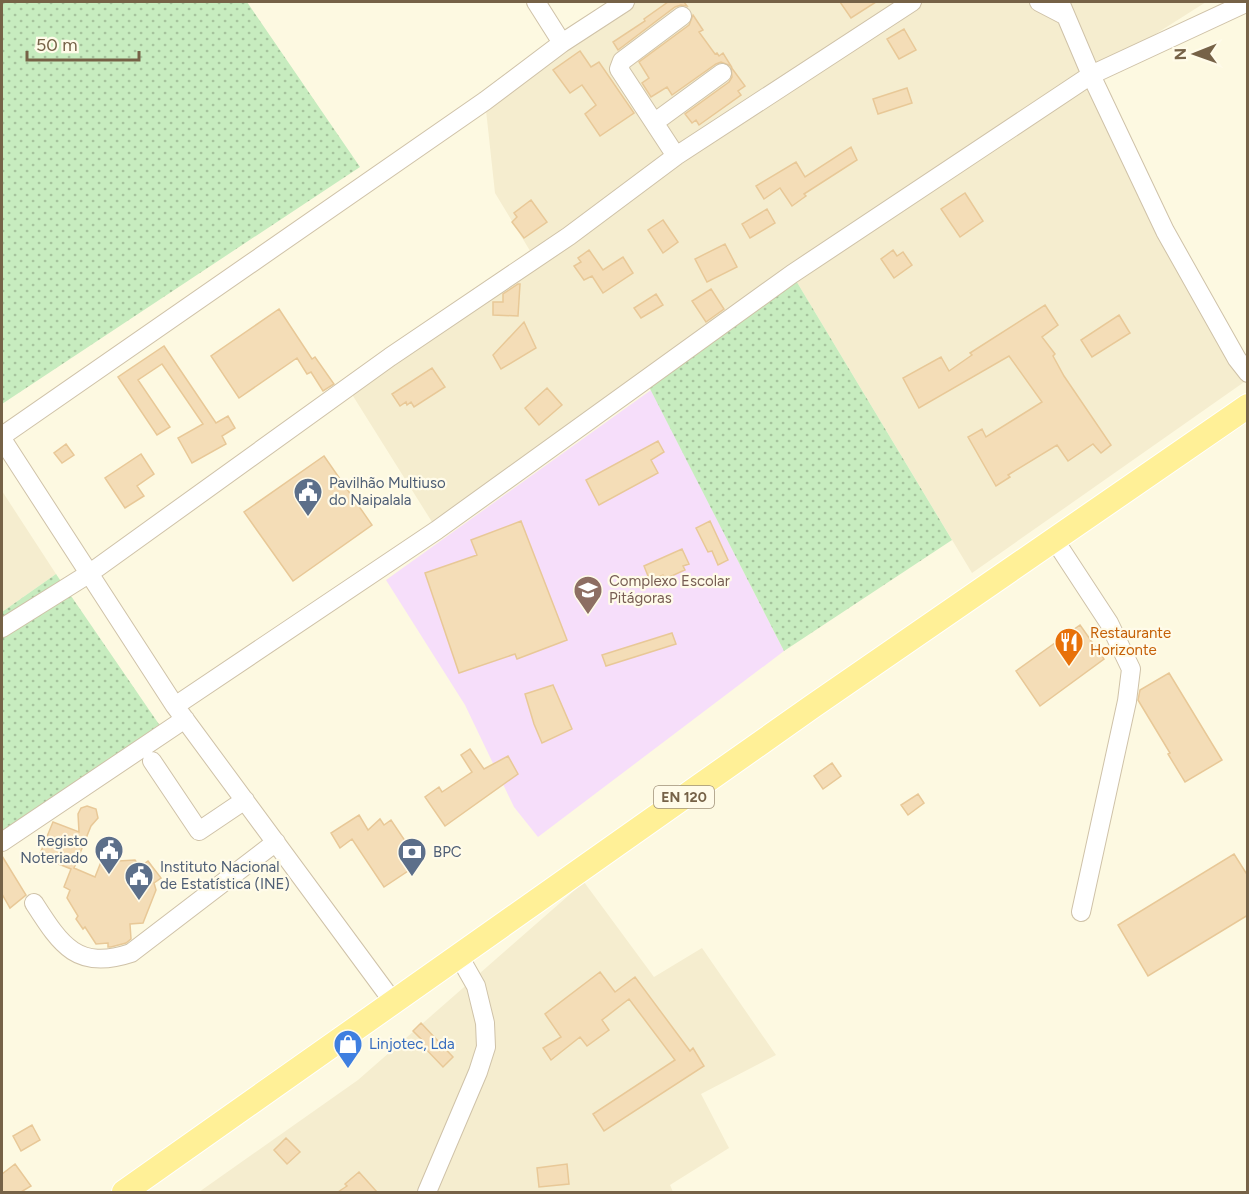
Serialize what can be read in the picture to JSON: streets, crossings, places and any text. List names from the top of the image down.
{
  "streets": {
    "main road": ["EN 120"]
  },
  "places": {
    "public building": ["Pavilhão Multiuso do Naipalala", "Registo Noteriado", "Instituto Nacional de Estatística (INE)"],
    "school or university": ["Complexo Escolar Pitágoras"],
    "restaurant": ["Restaurante Horizonte"],
    "bank": ["BPC"],
    "shop": ["Linjotec, Lda"]
  },
  "scale_bar": "50 m",
  "north": "left"
}
